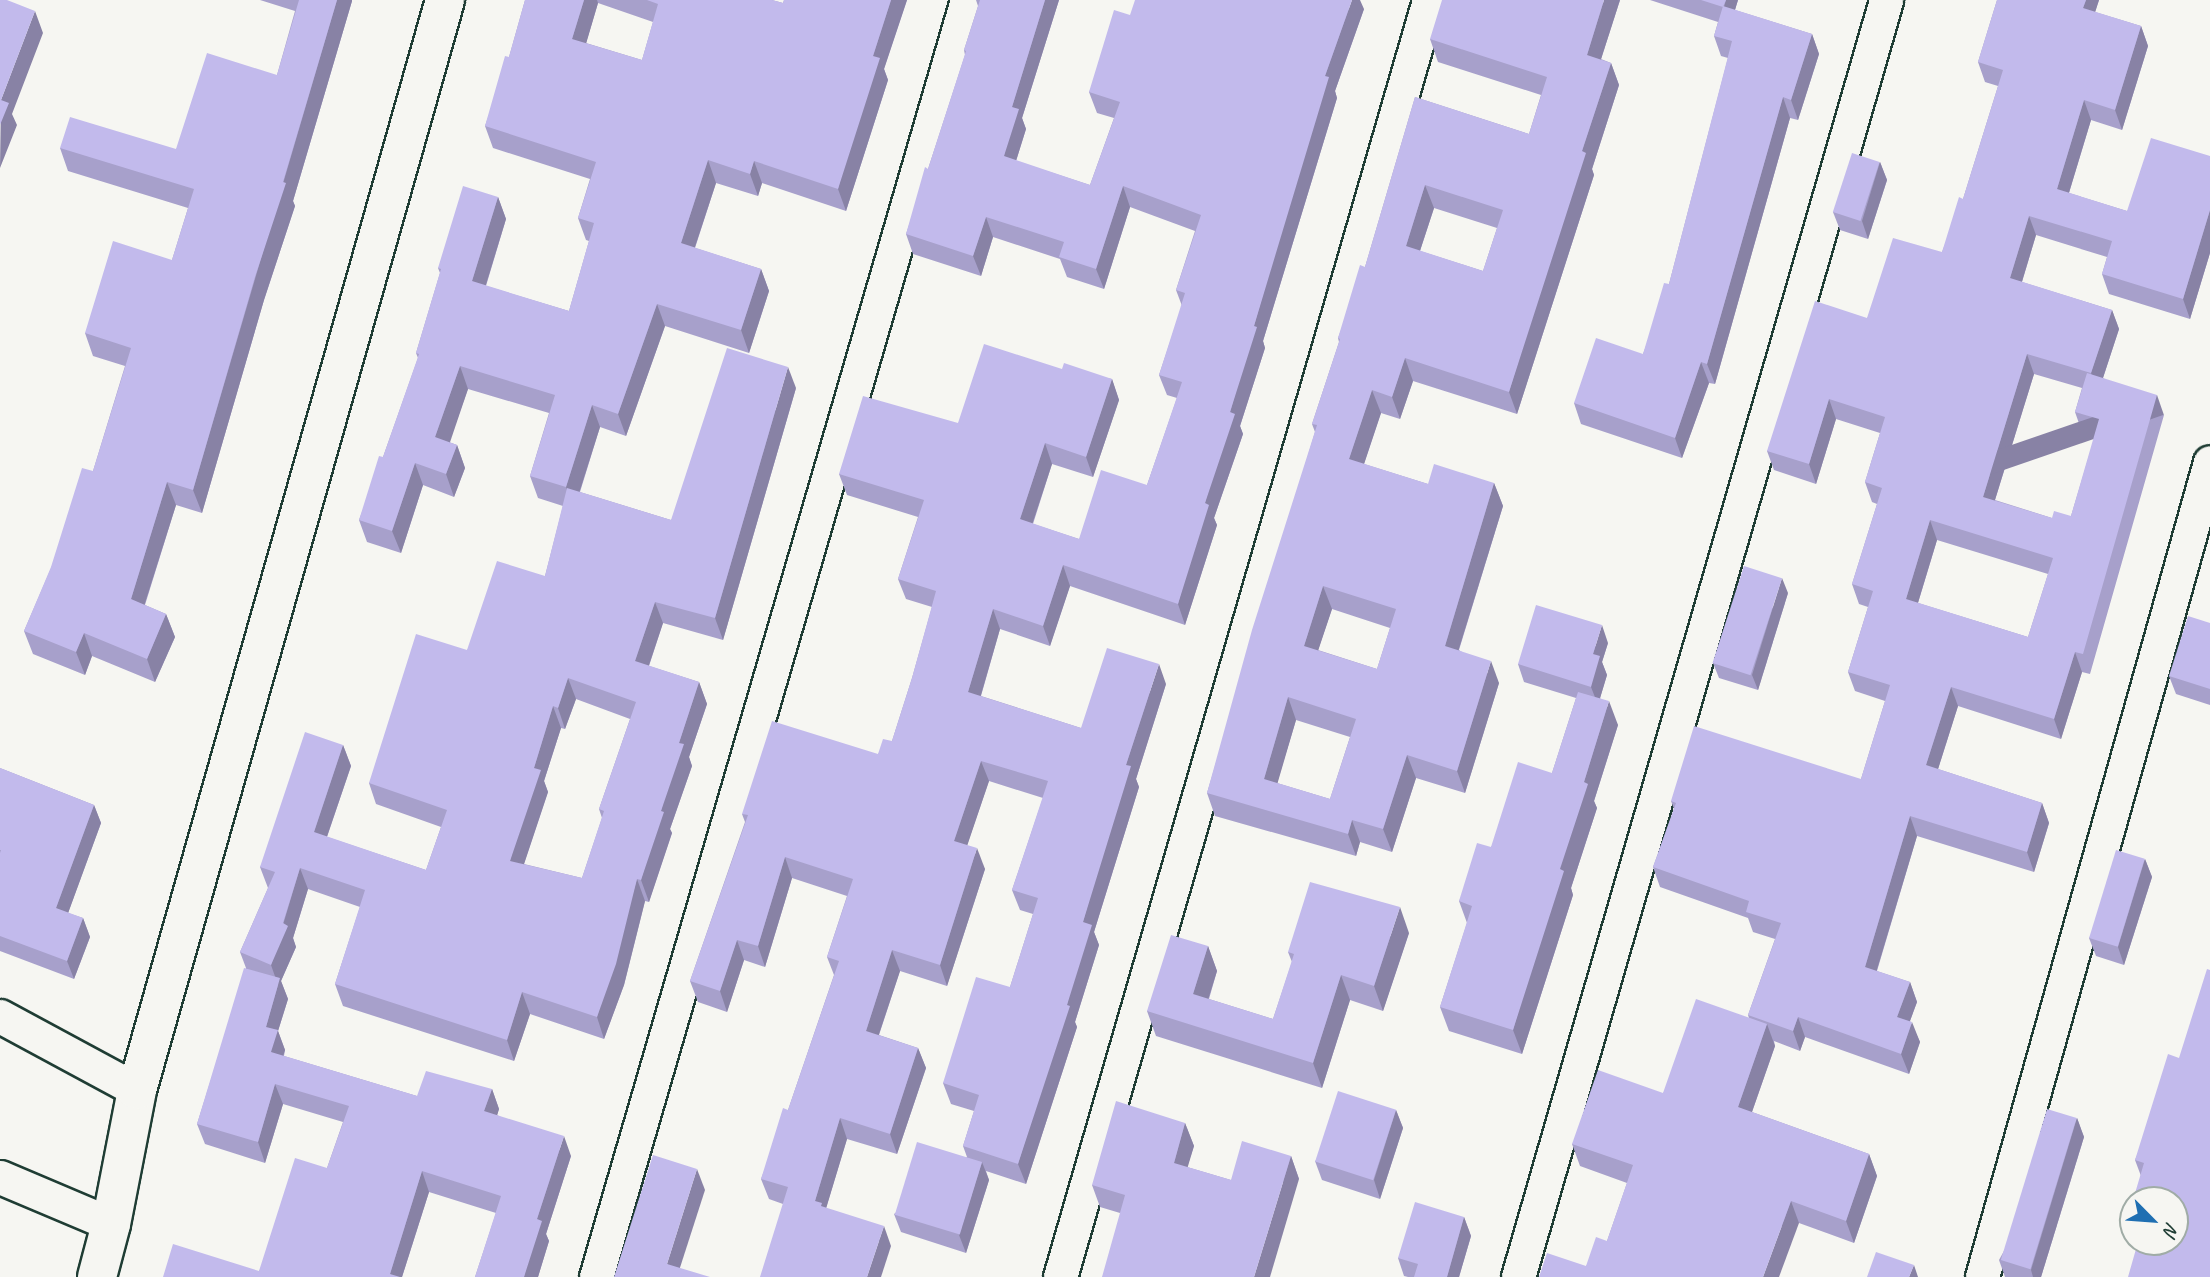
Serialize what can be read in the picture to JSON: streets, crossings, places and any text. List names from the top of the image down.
{
  "north": "bottom right"
}
